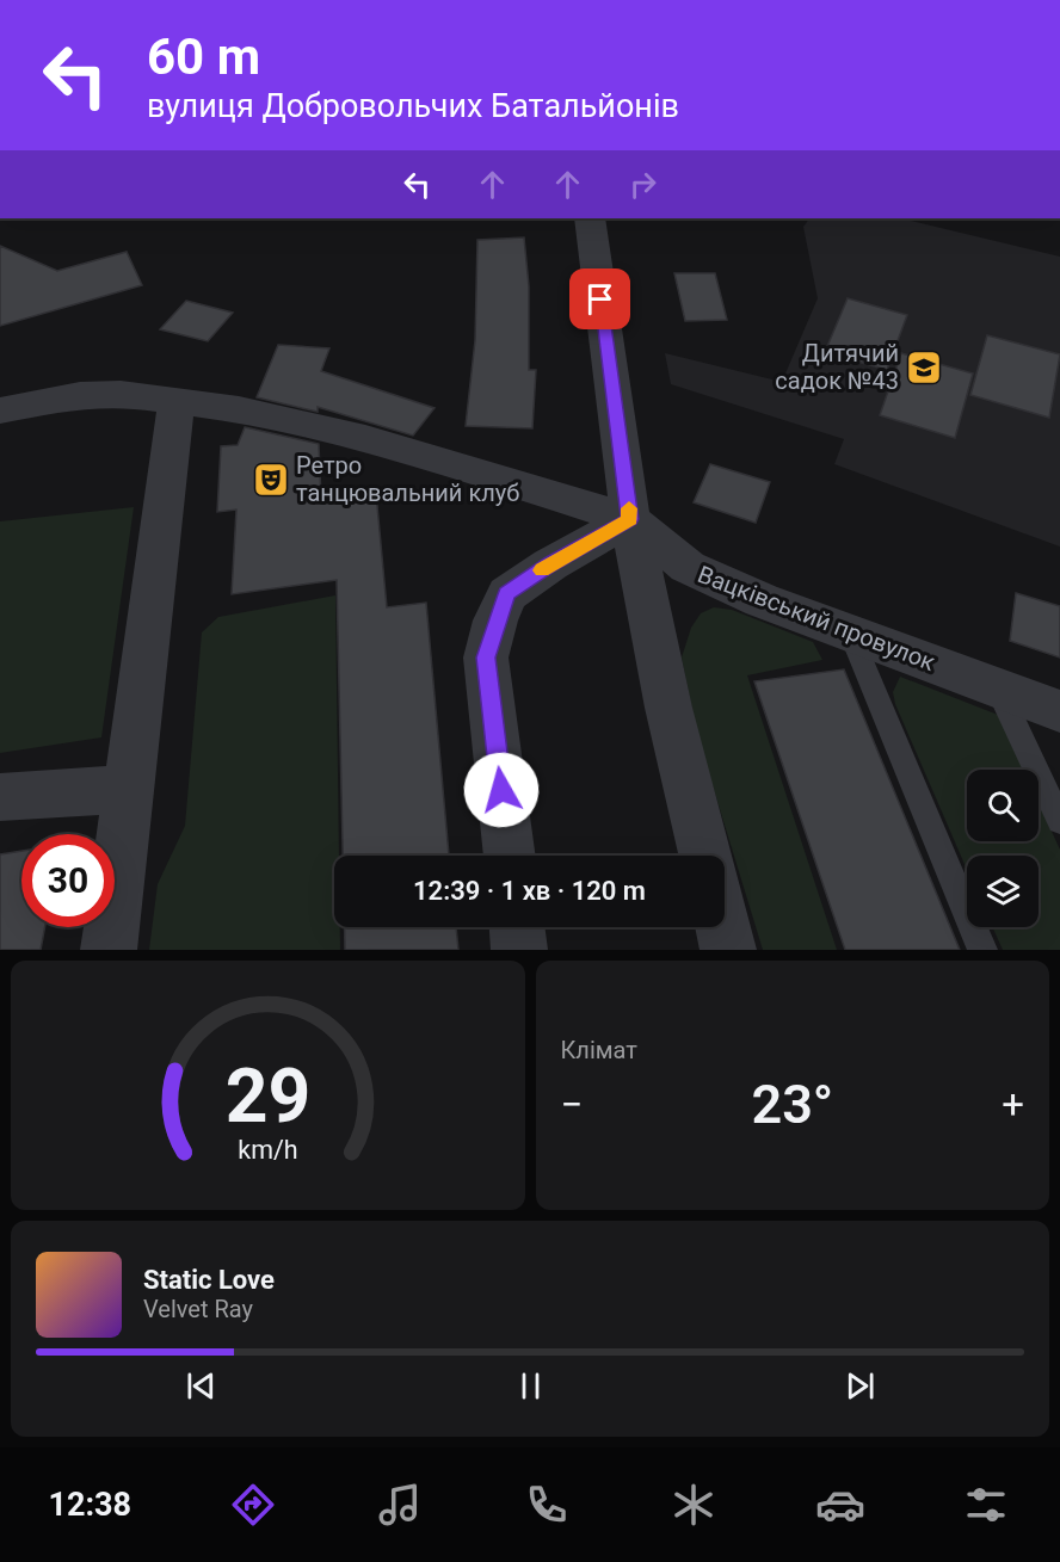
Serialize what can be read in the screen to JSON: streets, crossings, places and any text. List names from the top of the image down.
{
  "streets": {
    "street": ["Вацківський провулок"]
  },
  "places": {
    "school or university": ["Дитячий садок №43"],
    "theatre": ["Ретро танцювальний клуб"]
  },
  "page": {
    "turn": ["60 m", "вулиця Добровольчих Батальйонів"],
    "limit": "30",
    "trip": "12:39 · 1 хв · 120 m",
    "tile": "Клімат",
    "heat": ["−", "23°", "+"],
    "song": ["Static Love", "Velvet Ray"],
    "tabs": "12:38",
    "gauge": ["29", "km/h"]
  }
}
